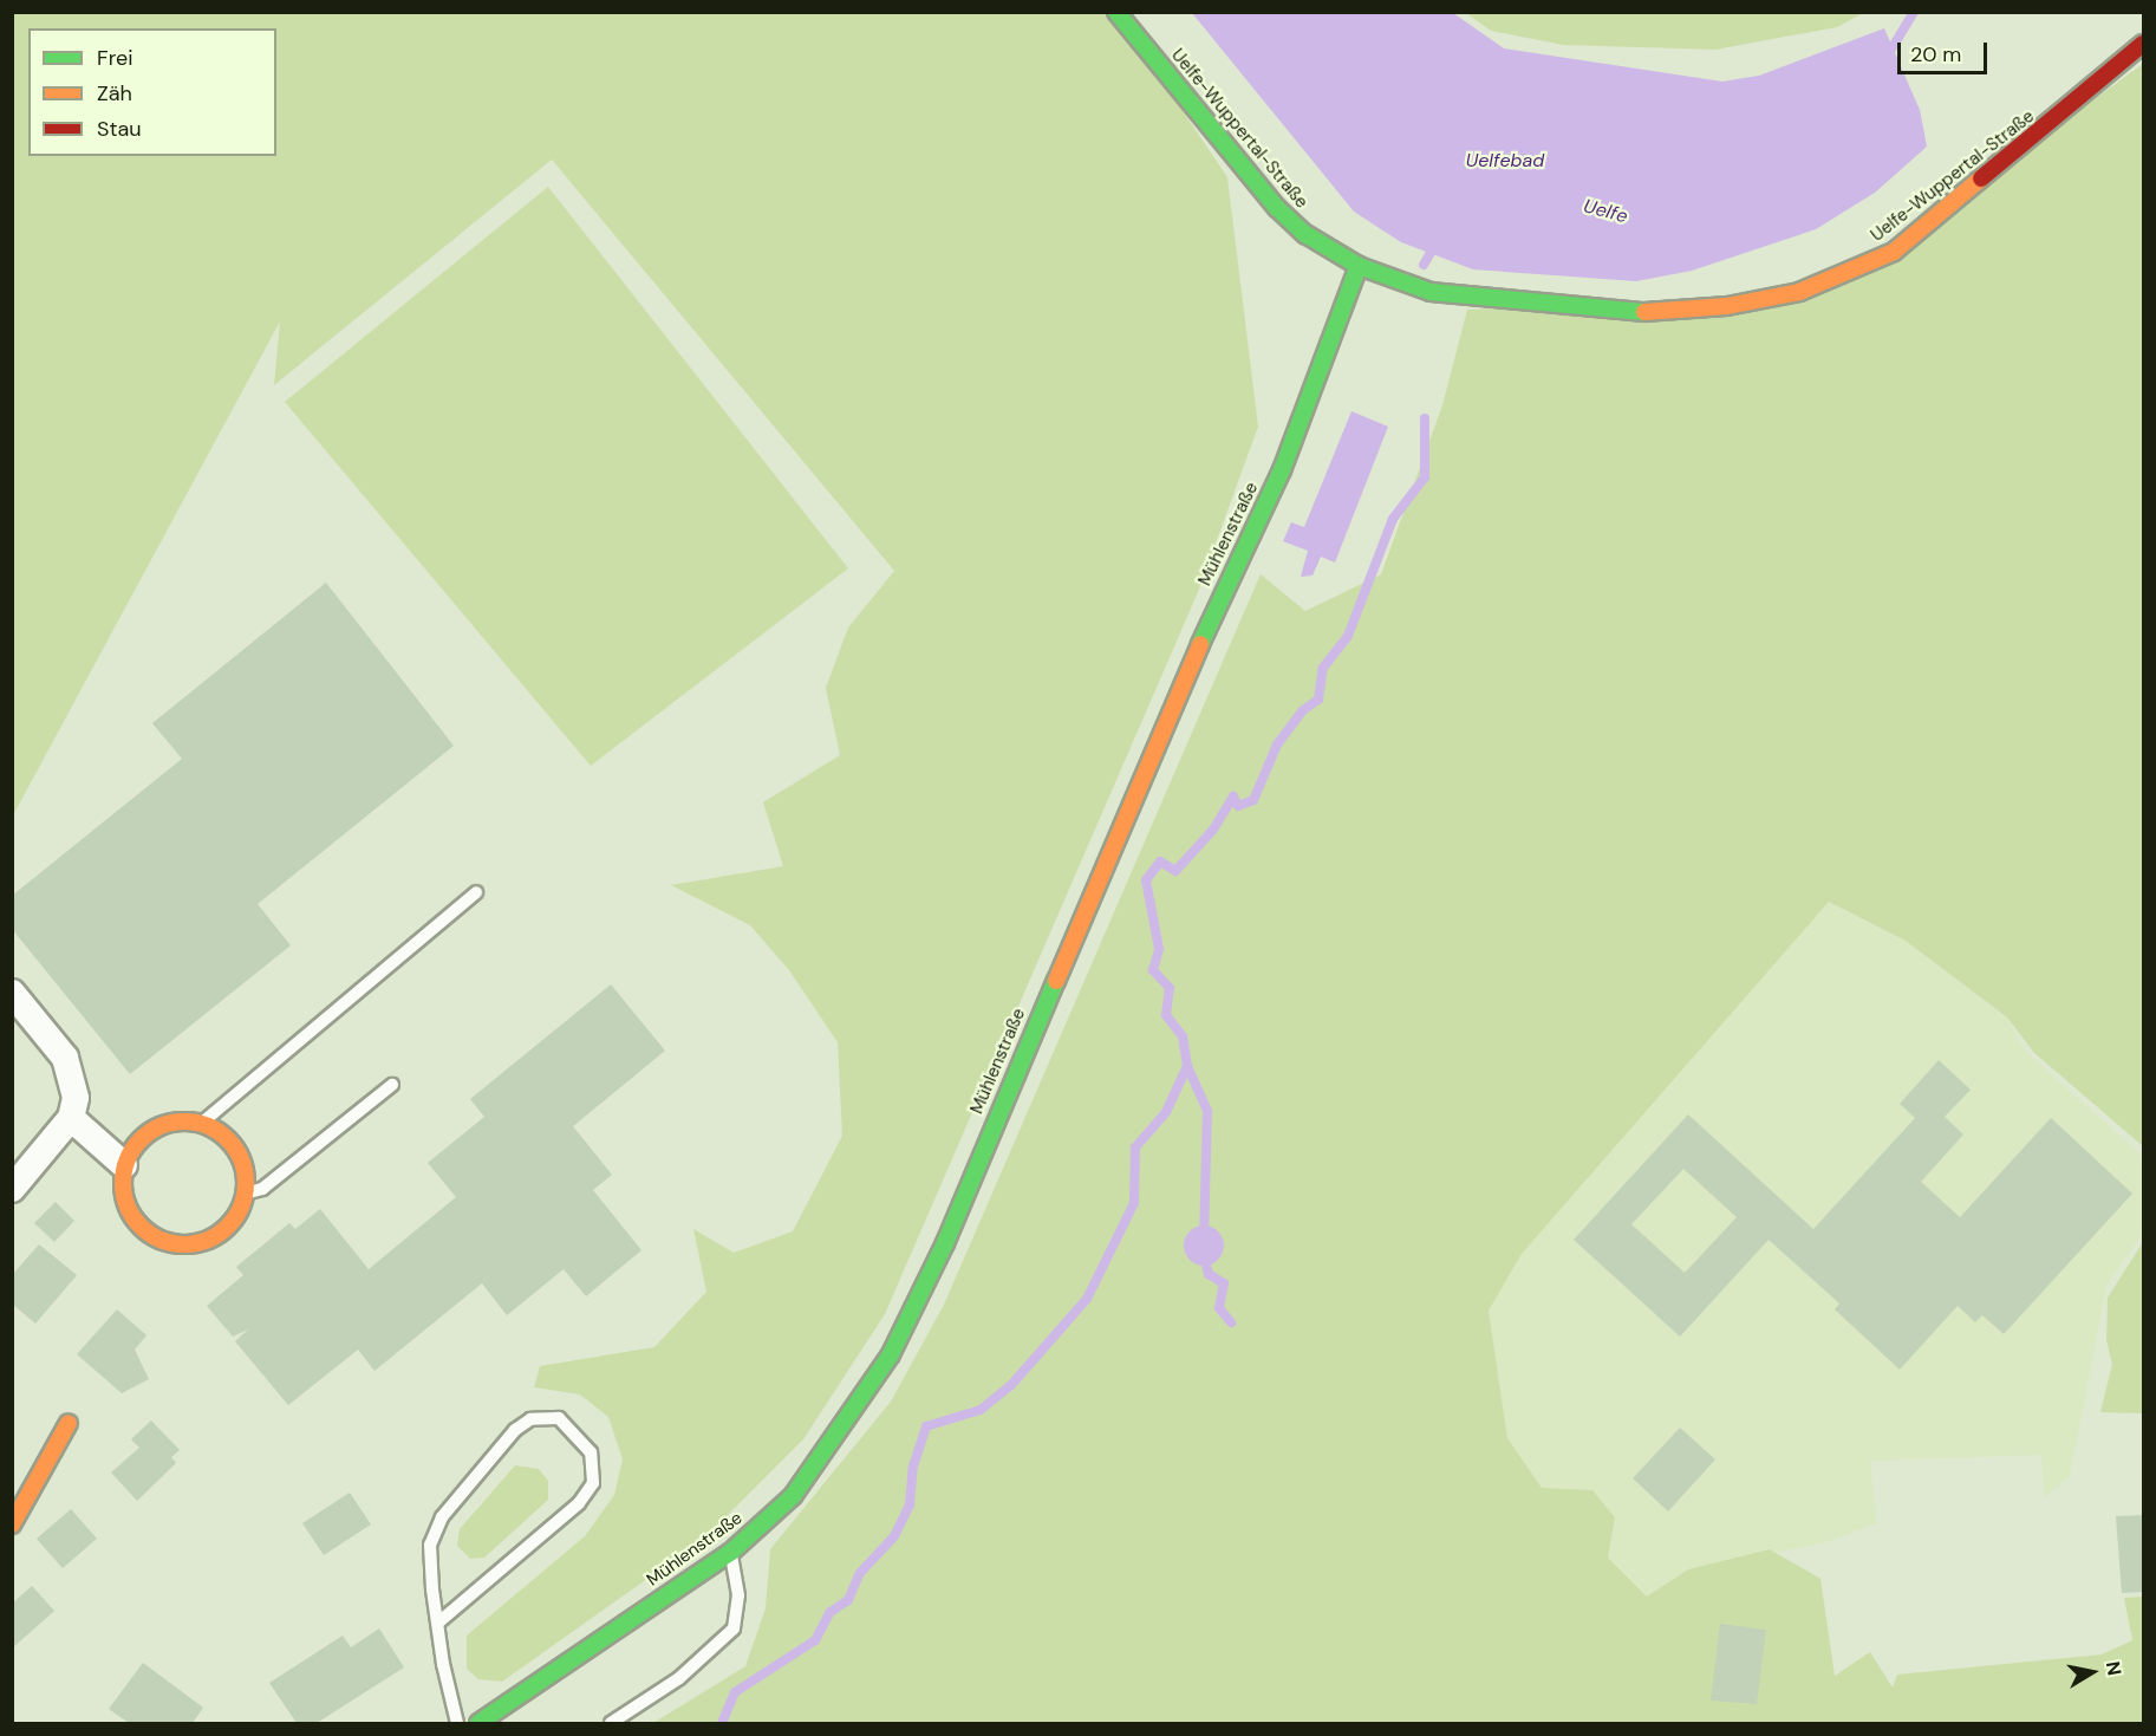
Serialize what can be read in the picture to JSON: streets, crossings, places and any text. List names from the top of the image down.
{
  "streets": {
    "street": ["Uelfe-Wuppertal-Straße", "Mühlenstraße"]
  },
  "crossings": [
    ["Uelfe-Wuppertal-Straße", "Mühlenstraße"]
  ],
  "water": ["Uelfebad", "Uelfe"],
  "legend": ["Frei", "Zäh", "Stau"],
  "scale_bar": "20 m",
  "north": "right"
}
